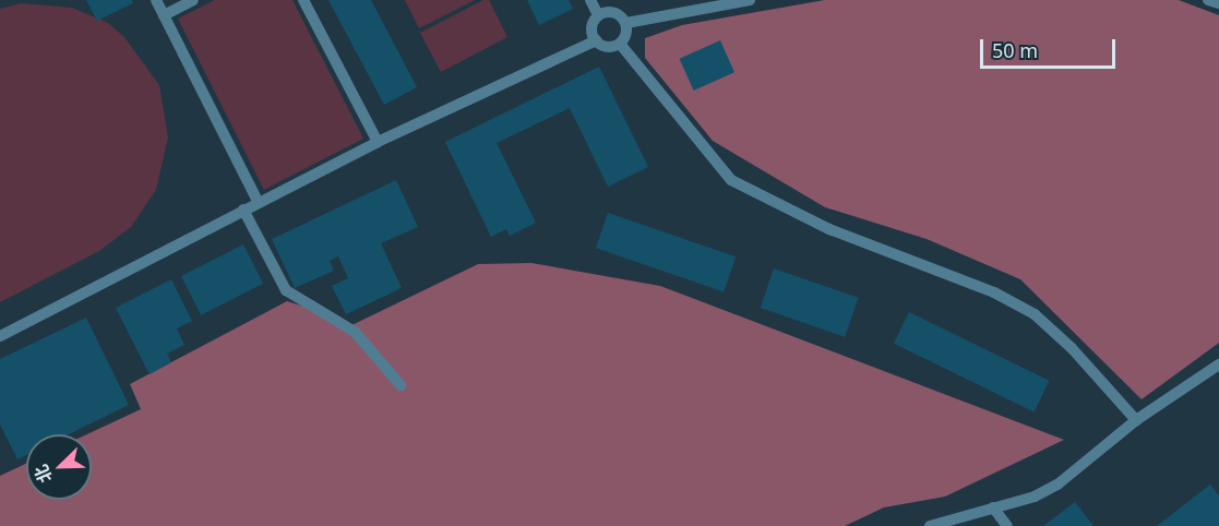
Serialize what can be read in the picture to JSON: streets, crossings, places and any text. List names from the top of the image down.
{
  "scale_bar": "50 m",
  "north": "bottom left"
}
